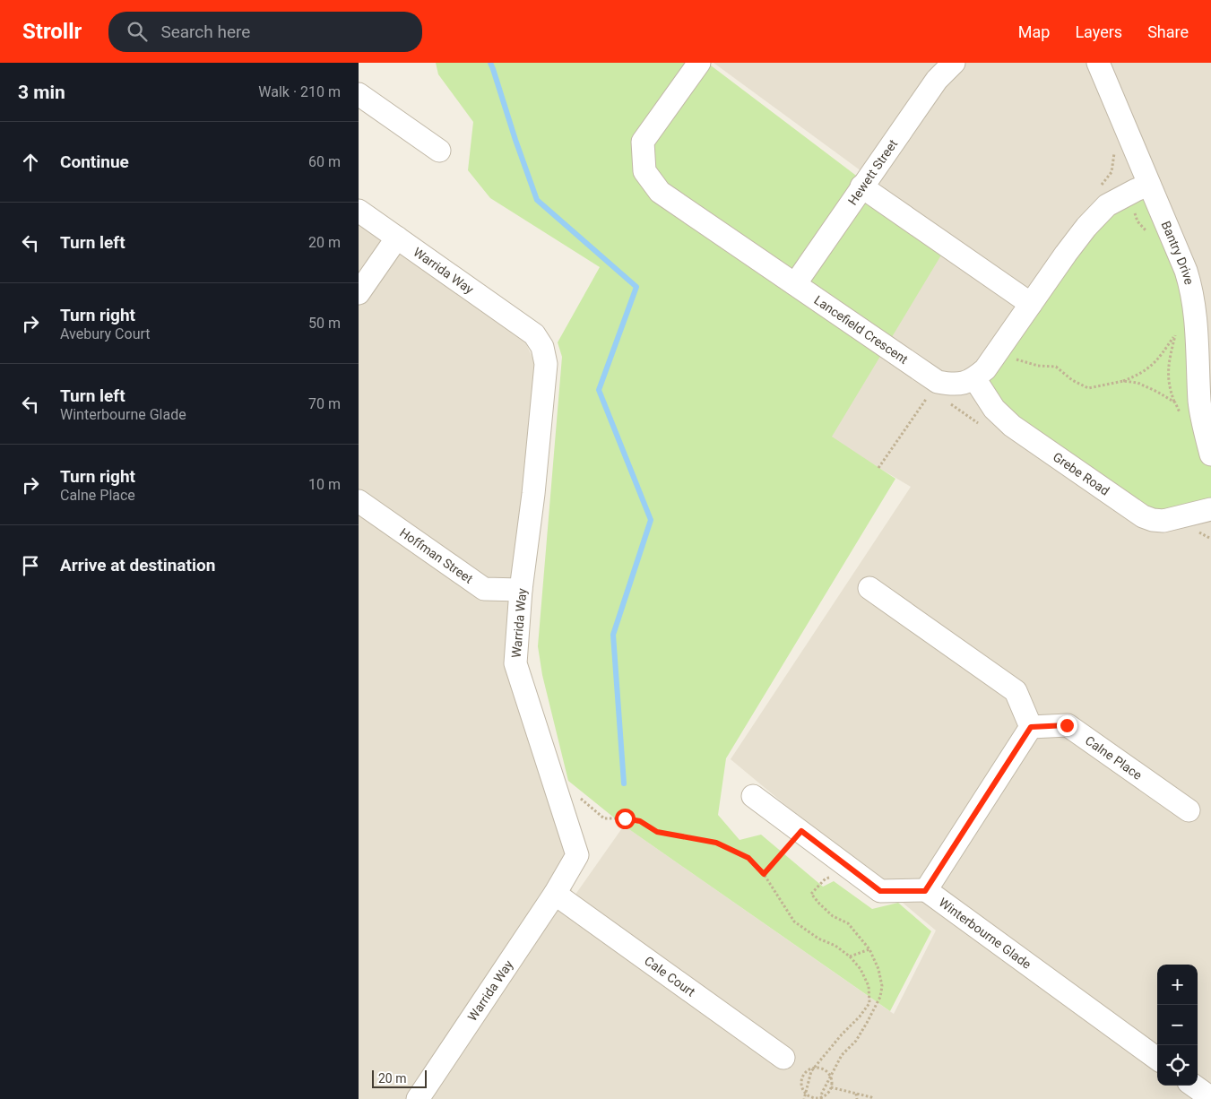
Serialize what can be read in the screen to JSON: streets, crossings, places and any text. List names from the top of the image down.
{
  "streets": {
    "street": [
      "Hewett Street",
      "Bantry Drive",
      "Warrida Way",
      "Lancefield Crescent",
      "Grebe Road",
      "Hoffman Street",
      "Calne Place",
      "Winterbourne Glade",
      "Cale Court"
    ]
  },
  "crossings": [
    ["Hewett Street", "Lancefield Crescent"],
    ["Bantry Drive", "Lancefield Crescent"],
    ["Warrida Way", "Hoffman Street"],
    ["Warrida Way", "Cale Court"],
    ["Lancefield Crescent", "Grebe Road"]
  ],
  "scale_bar": "20 m",
  "page": {
    "header": "Strollr",
    "search": "Search here",
    "nav": ["Map", "Layers", "Share"],
    "heading": ["3 min", "Walk · 210 m"],
    "list": [
      ["Continue", "60 m"],
      ["Turn left", "20 m"],
      ["Turn right", "Avebury Court", "50 m"],
      ["Turn left", "Winterbourne Glade", "70 m"],
      ["Turn right", "Calne Place", "10 m"],
      "Arrive at destination"
    ],
    "map_buttons": ["+", "−"],
    "scale": "20 m"
  }
}
